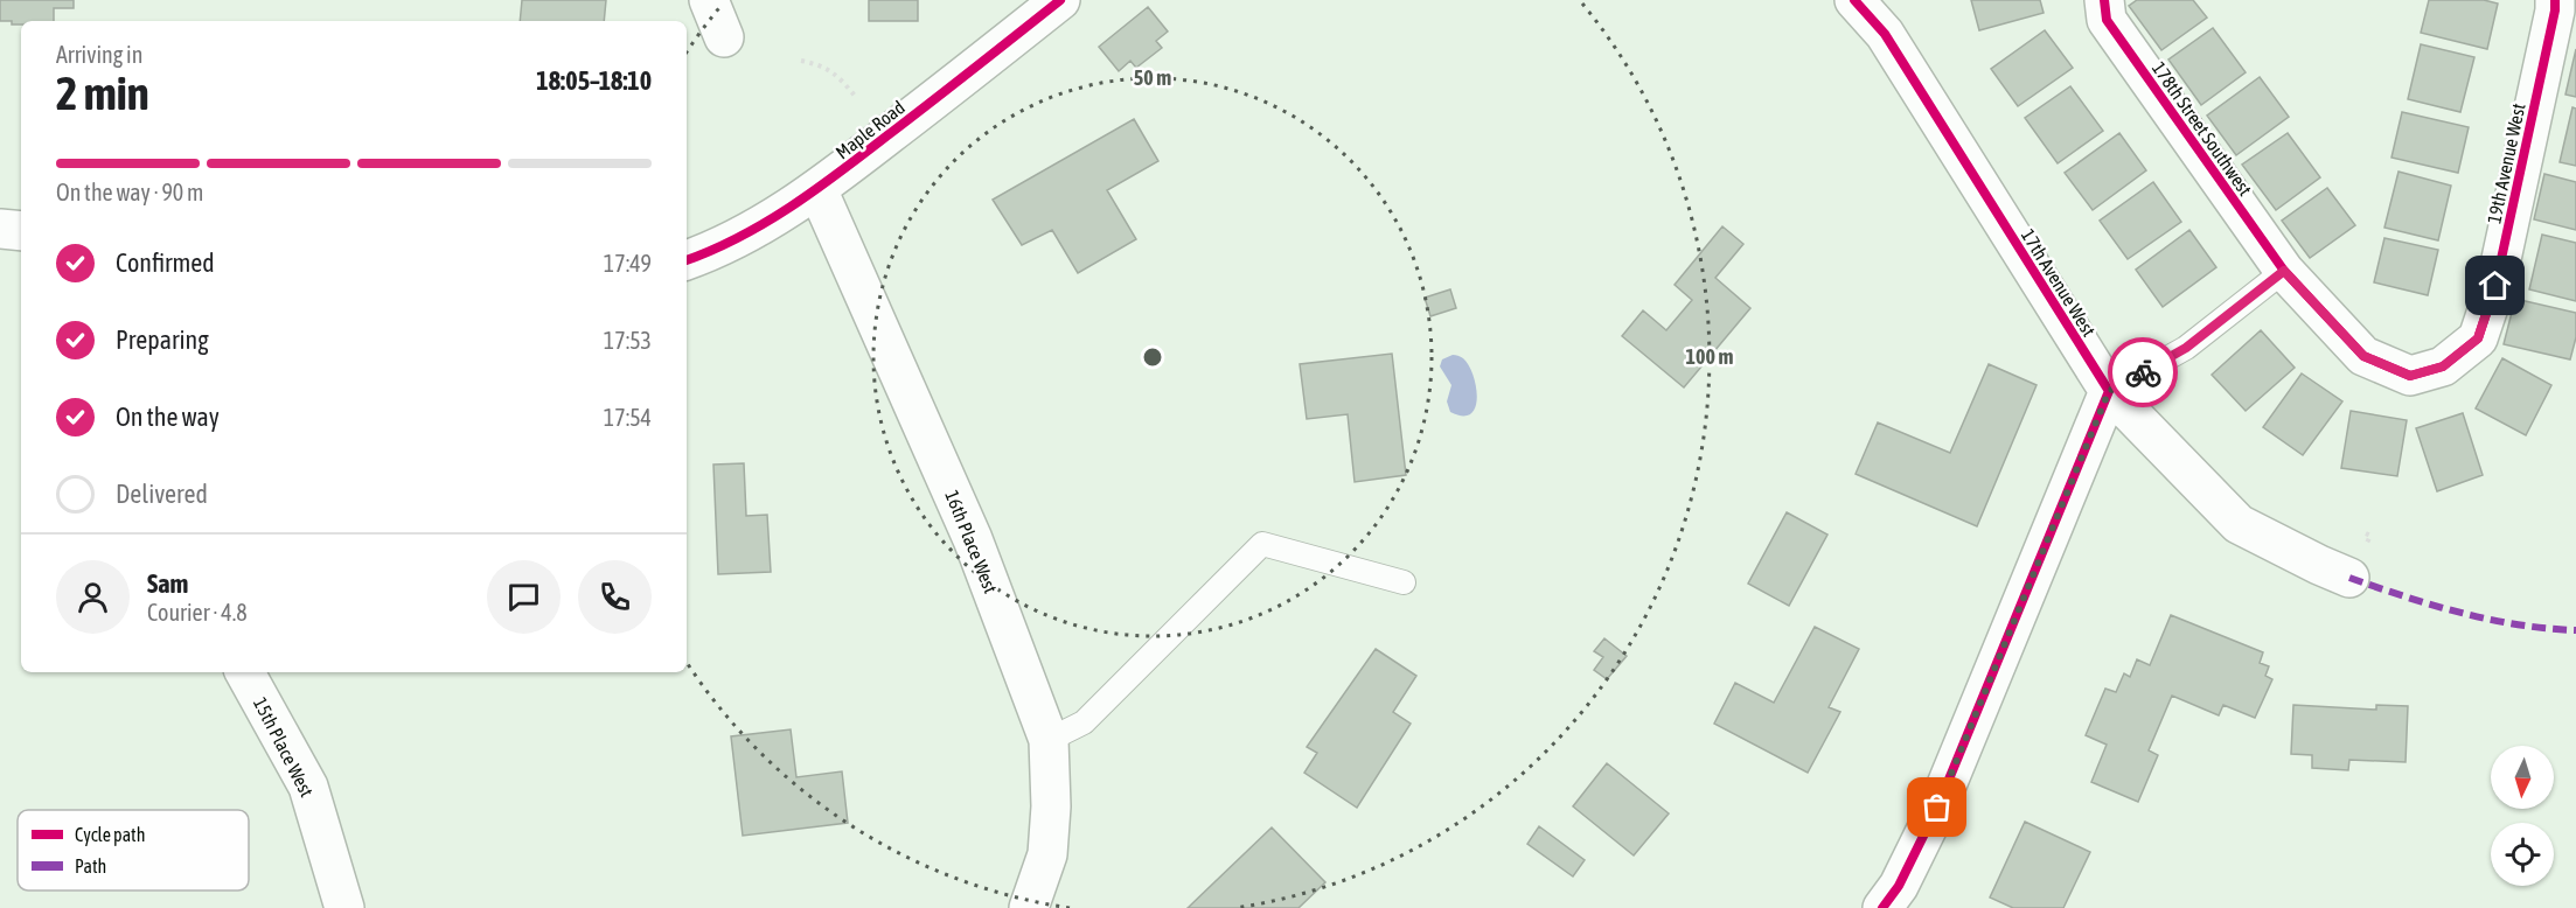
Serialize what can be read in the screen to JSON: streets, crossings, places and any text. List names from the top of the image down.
{
  "streets": {
    "street": [
      "178th Street Southwest",
      "Maple Road",
      "19th Avenue West",
      "17th Avenue West",
      "16th Place West",
      "15th Place West"
    ]
  },
  "crossings": [
    ["178th Street Southwest", "19th Avenue West"],
    ["Maple Road", "16th Place West"]
  ],
  "legend": ["Cycle path", "Path"],
  "north": "bottom",
  "page": {
    "heading": ["2 min", "Arriving in", "18:05–18:10"],
    "panel": ["Sam", "Courier · 4.8"],
    "bar": "On the way · 90 m",
    "list": [
      ["Confirmed", "17:49"],
      ["Preparing", "17:53"],
      ["On the way", "17:54"],
      "Delivered"
    ]
  },
  "rings": ["50 m", "100 m"]
}
